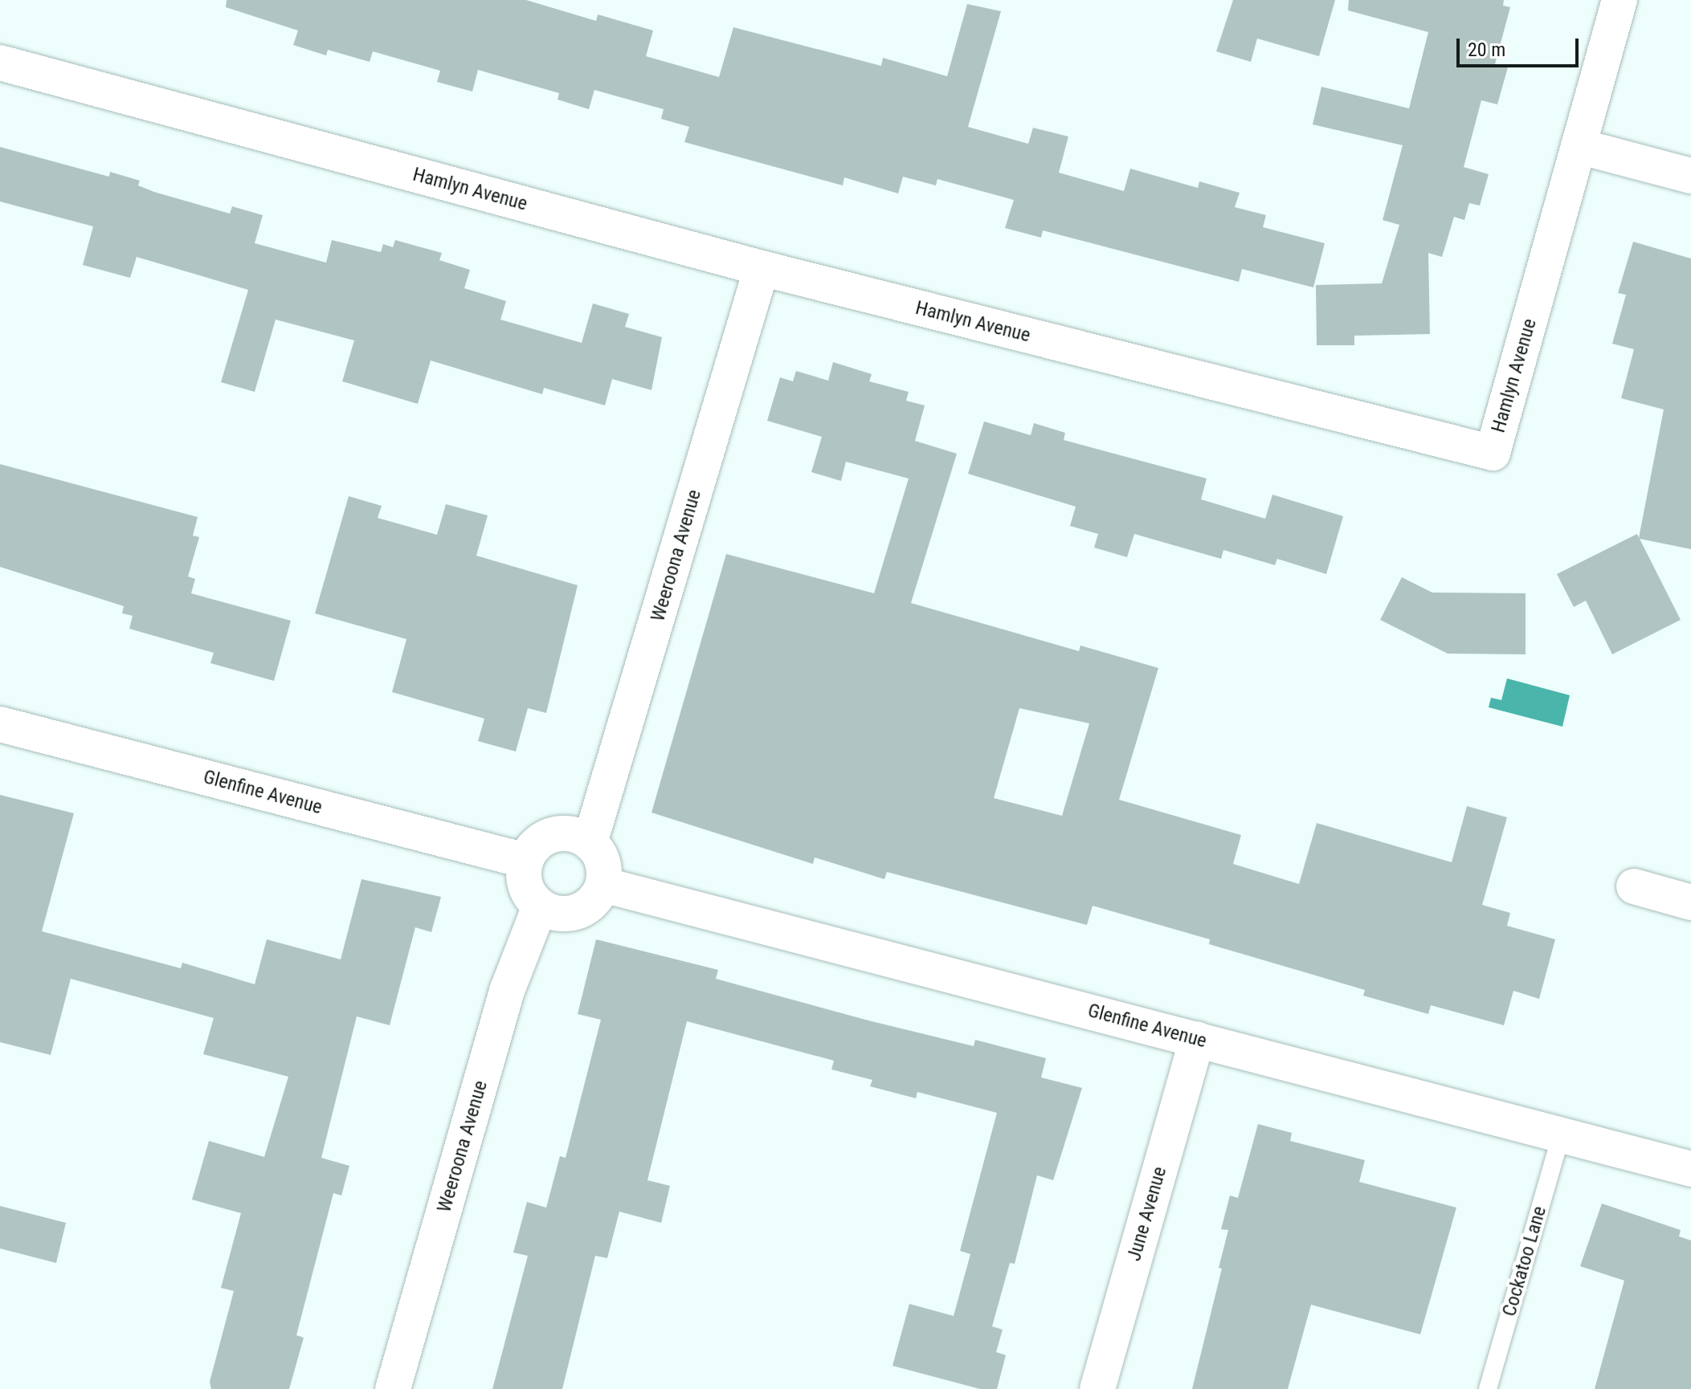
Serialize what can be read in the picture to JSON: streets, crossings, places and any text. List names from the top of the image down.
{
  "streets": {
    "street": [
      "Hamlyn Avenue",
      "Weeroona Avenue",
      "Glenfine Avenue",
      "June Avenue"
    ],
    "lane": ["Cockatoo Lane"]
  },
  "crossings": [
    ["Hamlyn Avenue", "Weeroona Avenue"],
    ["Weeroona Avenue", "Glenfine Avenue"],
    ["Glenfine Avenue", "June Avenue"],
    ["Glenfine Avenue", "Cockatoo Lane"]
  ],
  "scale_bar": "20 m"
}
